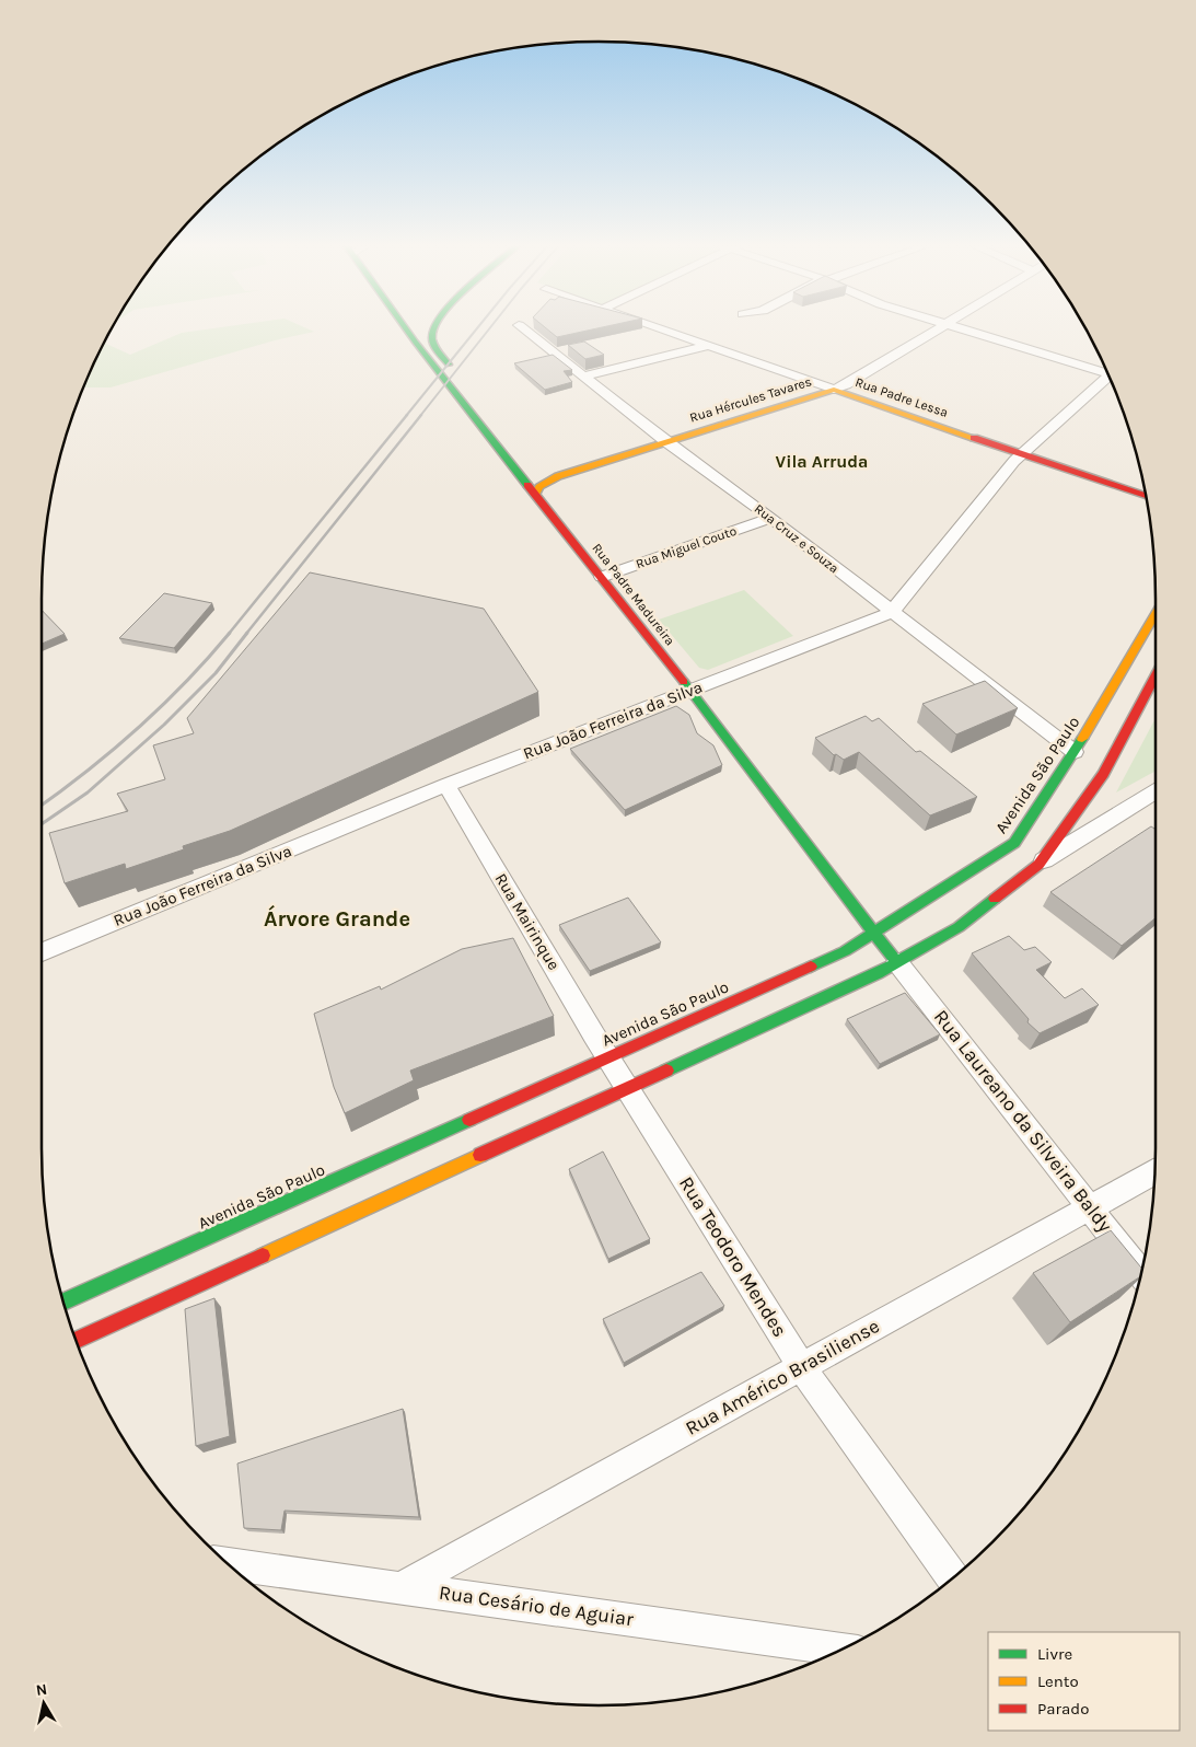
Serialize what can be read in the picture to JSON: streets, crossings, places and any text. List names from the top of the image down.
{
  "streets": {
    "main road": [
      "Rua Padre Lessa",
      "Rua Hércules Tavares",
      "Rua Padre Madureira",
      "Avenida São Paulo"
    ],
    "street": [
      "Rua Cruz e Souza",
      "Rua Miguel Couto",
      "Rua João Ferreira da Silva",
      "Rua Mairinque",
      "Rua Laureano da Silveira Baldy",
      "Rua Teodoro Mendes",
      "Rua Américo Brasiliense",
      "Rua Cesário de Aguiar"
    ]
  },
  "crossings": [
    ["Rua Padre Lessa", "Rua Hércules Tavares"],
    ["Rua Padre Lessa", "Rua João Ferreira da Silva"],
    ["Rua Hércules Tavares", "Rua Cruz e Souza"],
    ["Rua Hércules Tavares", "Rua Padre Madureira"],
    ["Rua Cruz e Souza", "Rua Miguel Couto"],
    ["Rua Cruz e Souza", "Rua João Ferreira da Silva"],
    ["Rua Cruz e Souza", "Avenida São Paulo"],
    ["Rua Miguel Couto", "Rua Padre Madureira"],
    ["Rua Padre Madureira", "Rua João Ferreira da Silva"],
    ["Rua Padre Madureira", "Avenida São Paulo"],
    ["Rua Padre Madureira", "Rua Laureano da Silveira Baldy"],
    ["Rua João Ferreira da Silva", "Rua Mairinque"],
    ["Avenida São Paulo", "Rua Mairinque"],
    ["Avenida São Paulo", "Rua Teodoro Mendes"],
    ["Rua Mairinque", "Rua Teodoro Mendes"],
    ["Rua Laureano da Silveira Baldy", "Rua Américo Brasiliense"],
    ["Rua Teodoro Mendes", "Rua Américo Brasiliense"],
    ["Rua Américo Brasiliense", "Rua Cesário de Aguiar"]
  ],
  "districts": ["Vila Arruda", "Árvore Grande"],
  "legend": ["Livre", "Lento", "Parado"],
  "north": "top"
}
